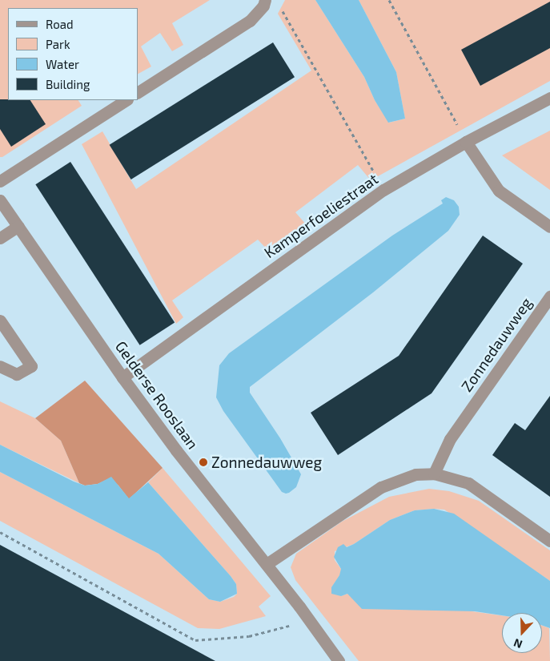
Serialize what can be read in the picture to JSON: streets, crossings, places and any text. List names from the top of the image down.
{
  "streets": {
    "street": ["Kamperfoeliestraat", "Zonnedauwweg", "Gelderse Rooslaan"]
  },
  "crossings": [
    ["Kamperfoeliestraat", "Gelderse Rooslaan"]
  ],
  "places": ["Zonnedauwweg"],
  "legend": [
    "Road",
    "Park",
    "Water",
    "Building"
  ],
  "north": "bottom"
}
